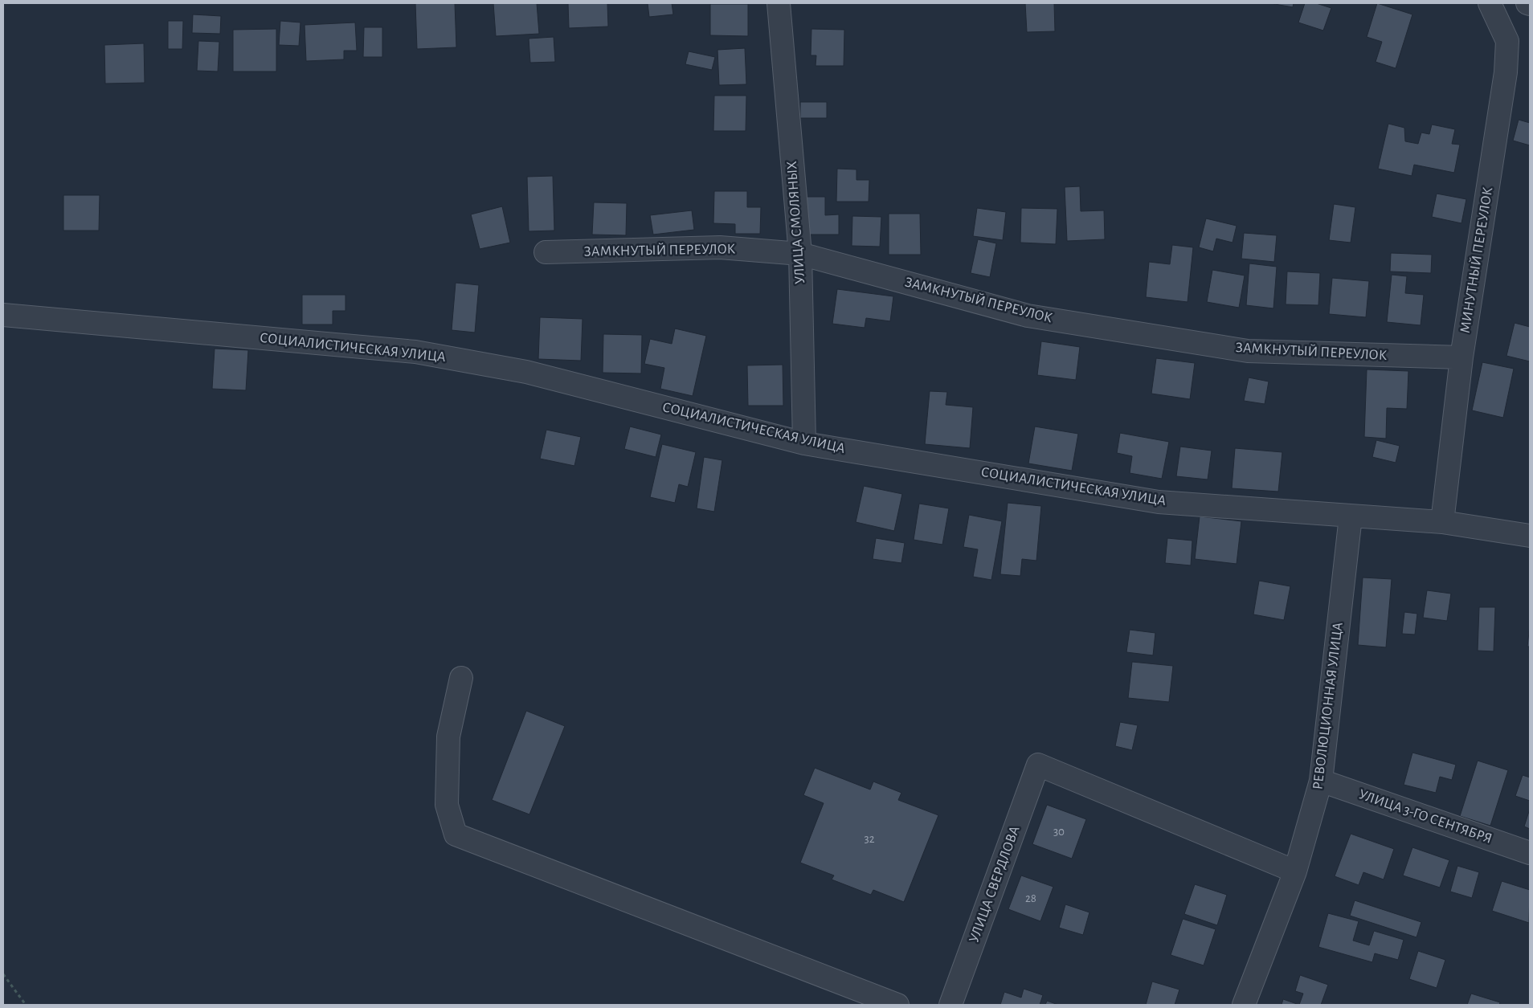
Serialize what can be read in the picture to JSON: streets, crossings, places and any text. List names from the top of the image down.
{
  "streets": {
    "street": [
      "УЛИЦА СМОЛЯНЫХ",
      "ЗАМКНУТЫЙ ПЕРЕУЛОК",
      "МИНУТНЫЙ ПЕРЕУЛОК",
      "СОЦИАЛИСТИЧЕСКАЯ УЛИЦА",
      "РЕВОЛЮЦИОННАЯ УЛИЦА",
      "УЛИЦА 3-ГО СЕНТЯБРЯ",
      "УЛИЦА СВЕРДЛОВА"
    ]
  },
  "crossings": [
    ["УЛИЦА СМОЛЯНЫХ", "ЗАМКНУТЫЙ ПЕРЕУЛОК"],
    ["УЛИЦА СМОЛЯНЫХ", "СОЦИАЛИСТИЧЕСКАЯ УЛИЦА"],
    ["ЗАМКНУТЫЙ ПЕРЕУЛОК", "МИНУТНЫЙ ПЕРЕУЛОК"],
    ["МИНУТНЫЙ ПЕРЕУЛОК", "СОЦИАЛИСТИЧЕСКАЯ УЛИЦА"],
    ["СОЦИАЛИСТИЧЕСКАЯ УЛИЦА", "РЕВОЛЮЦИОННАЯ УЛИЦА"],
    ["РЕВОЛЮЦИОННАЯ УЛИЦА", "УЛИЦА 3-ГО СЕНТЯБРЯ"],
    ["РЕВОЛЮЦИОННАЯ УЛИЦА", "УЛИЦА СВЕРДЛОВА"]
  ],
  "house_numbers": ["30", "32", "28"]
}
